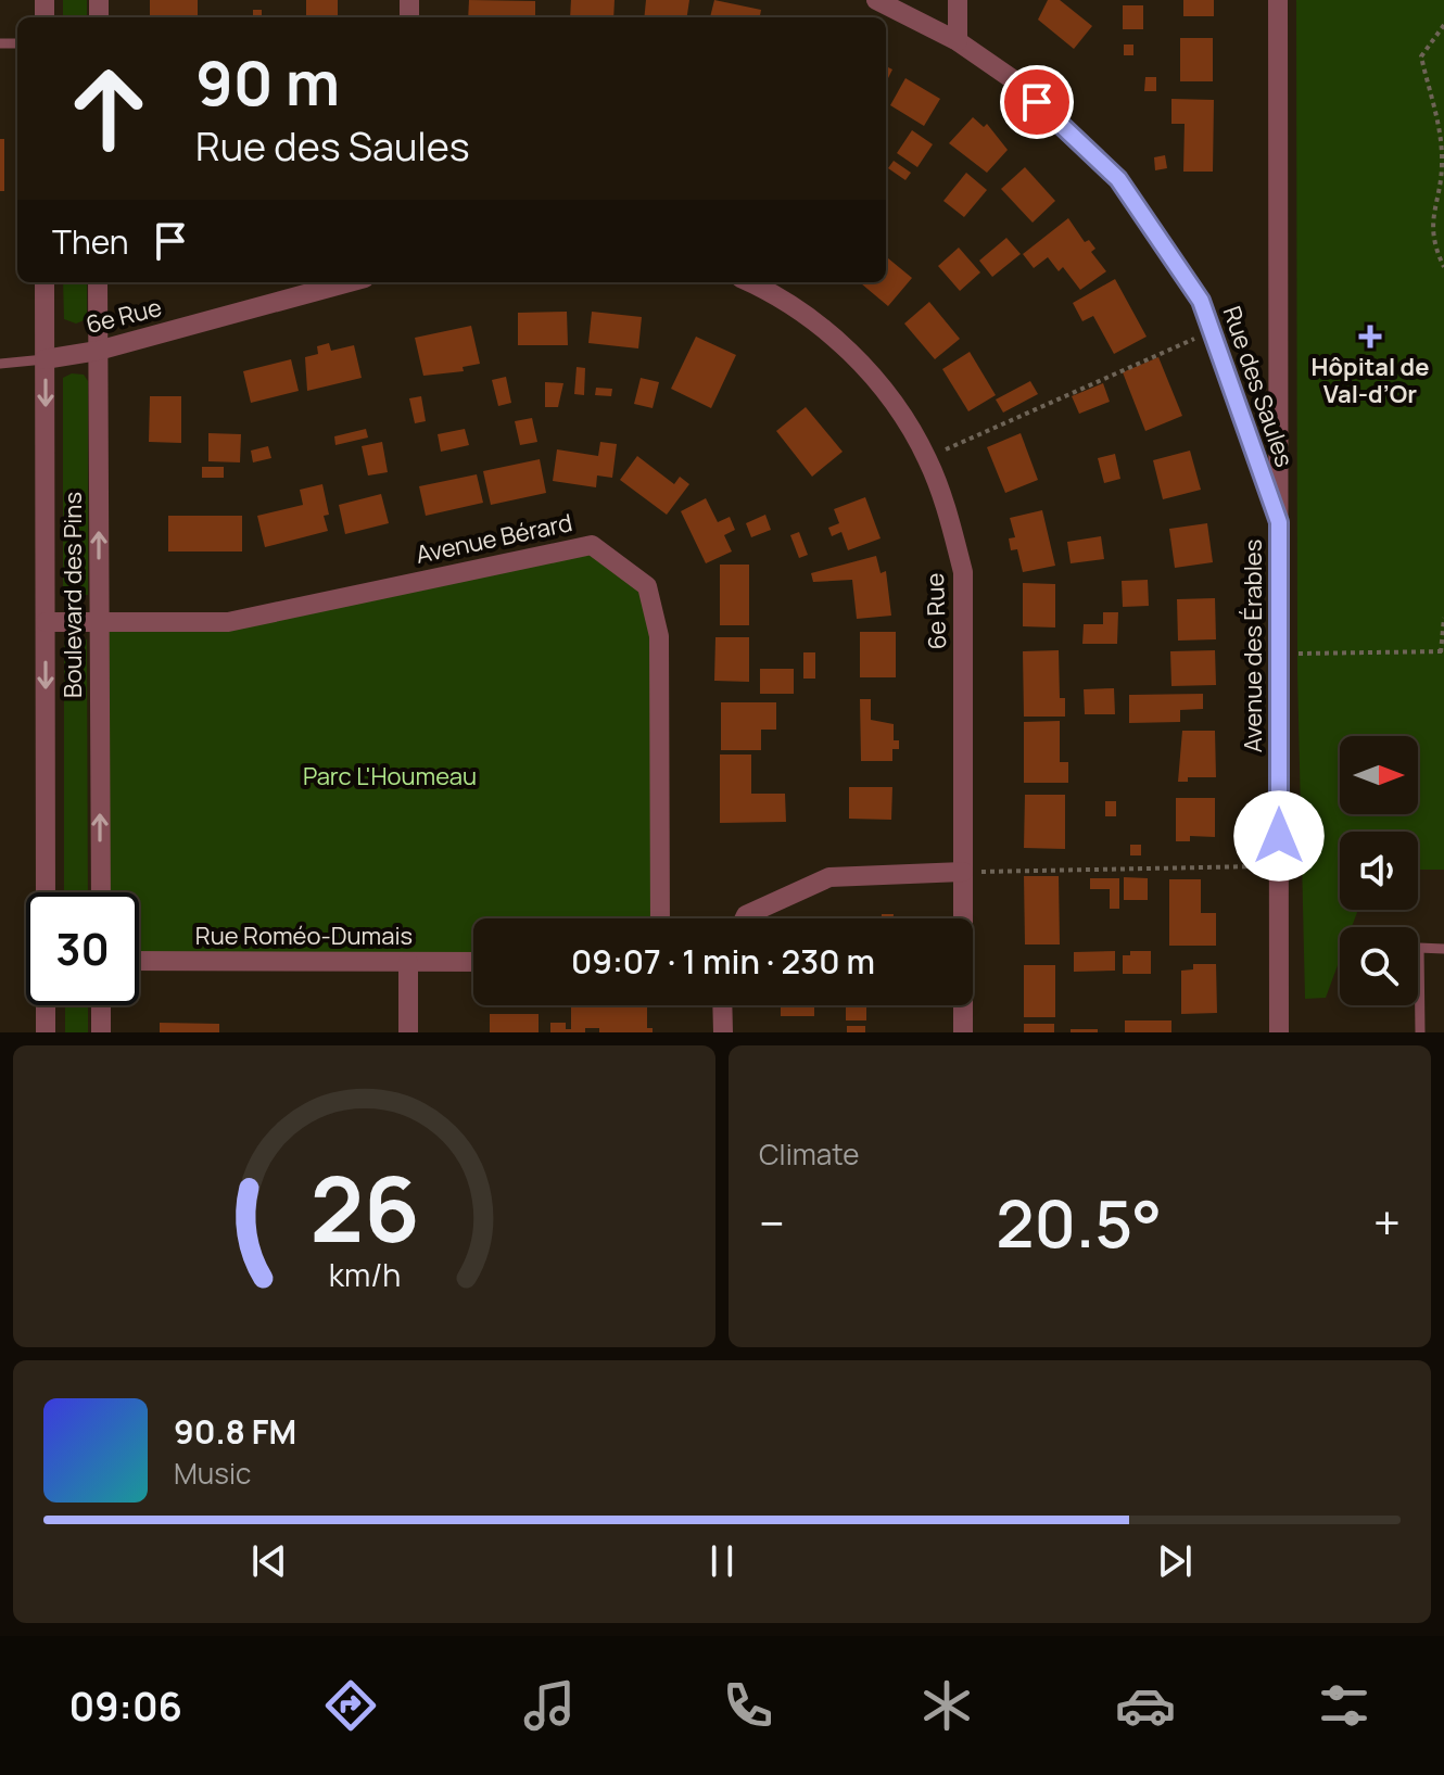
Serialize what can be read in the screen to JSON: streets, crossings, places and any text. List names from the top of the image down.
{
  "streets": {
    "street": [
      "6e Rue",
      "Rue des Saules",
      "Avenue Bérard",
      "Boulevard des Pins",
      "Avenue des Érables",
      "Rue Roméo-Dumais"
    ]
  },
  "crossings": [
    ["6e Rue", "Boulevard des Pins"],
    ["Rue des Saules", "Avenue des Érables"],
    ["Avenue Bérard", "Boulevard des Pins"]
  ],
  "parks": ["Parc L'Houmeau"],
  "places": {
    "health": ["Hôpital de Val-d’Or"]
  },
  "north": "right",
  "page": {
    "turn": ["90 m", "Rue des Saules"],
    "then": "Then",
    "limit": "30",
    "trip": "09:07 · 1 min · 230 m",
    "tile": "Climate",
    "heat": ["−", "20.5°", "+"],
    "song": ["90.8 FM", "Music"],
    "tabs": "09:06",
    "gauge": ["26", "km/h"]
  }
}
